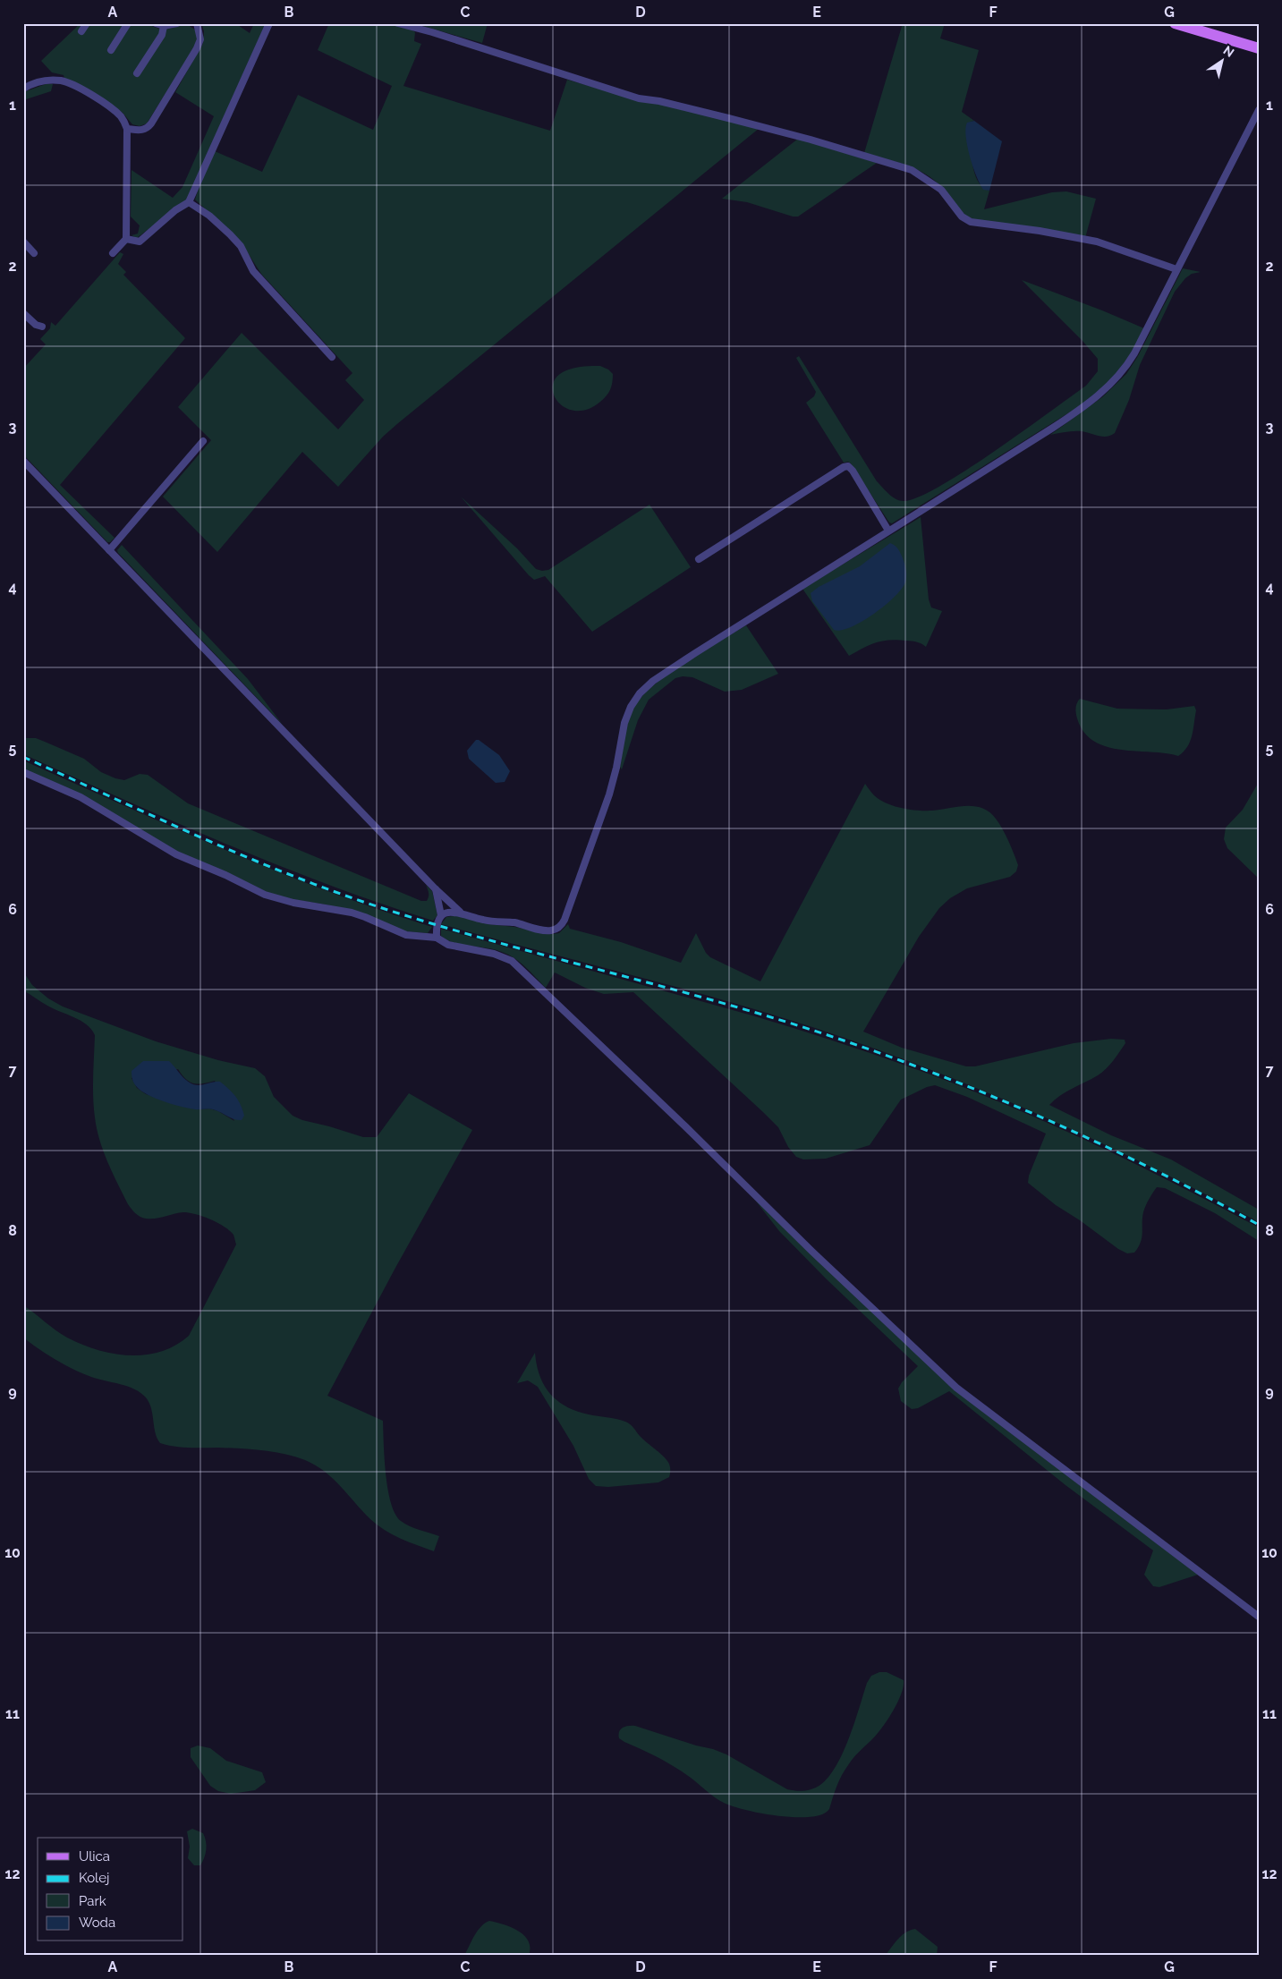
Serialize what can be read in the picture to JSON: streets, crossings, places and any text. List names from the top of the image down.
{
  "legend": [
    "Ulica",
    "Kolej",
    "Park",
    "Woda"
  ],
  "north": "top right",
  "grid": {
    "columns": [
      "A",
      "B",
      "C",
      "D",
      "E",
      "F",
      "G"
    ],
    "rows": [
      "1",
      "2",
      "3",
      "4",
      "5",
      "6",
      "7",
      "8",
      "9",
      "10",
      "11",
      "12"
    ]
  }
}
